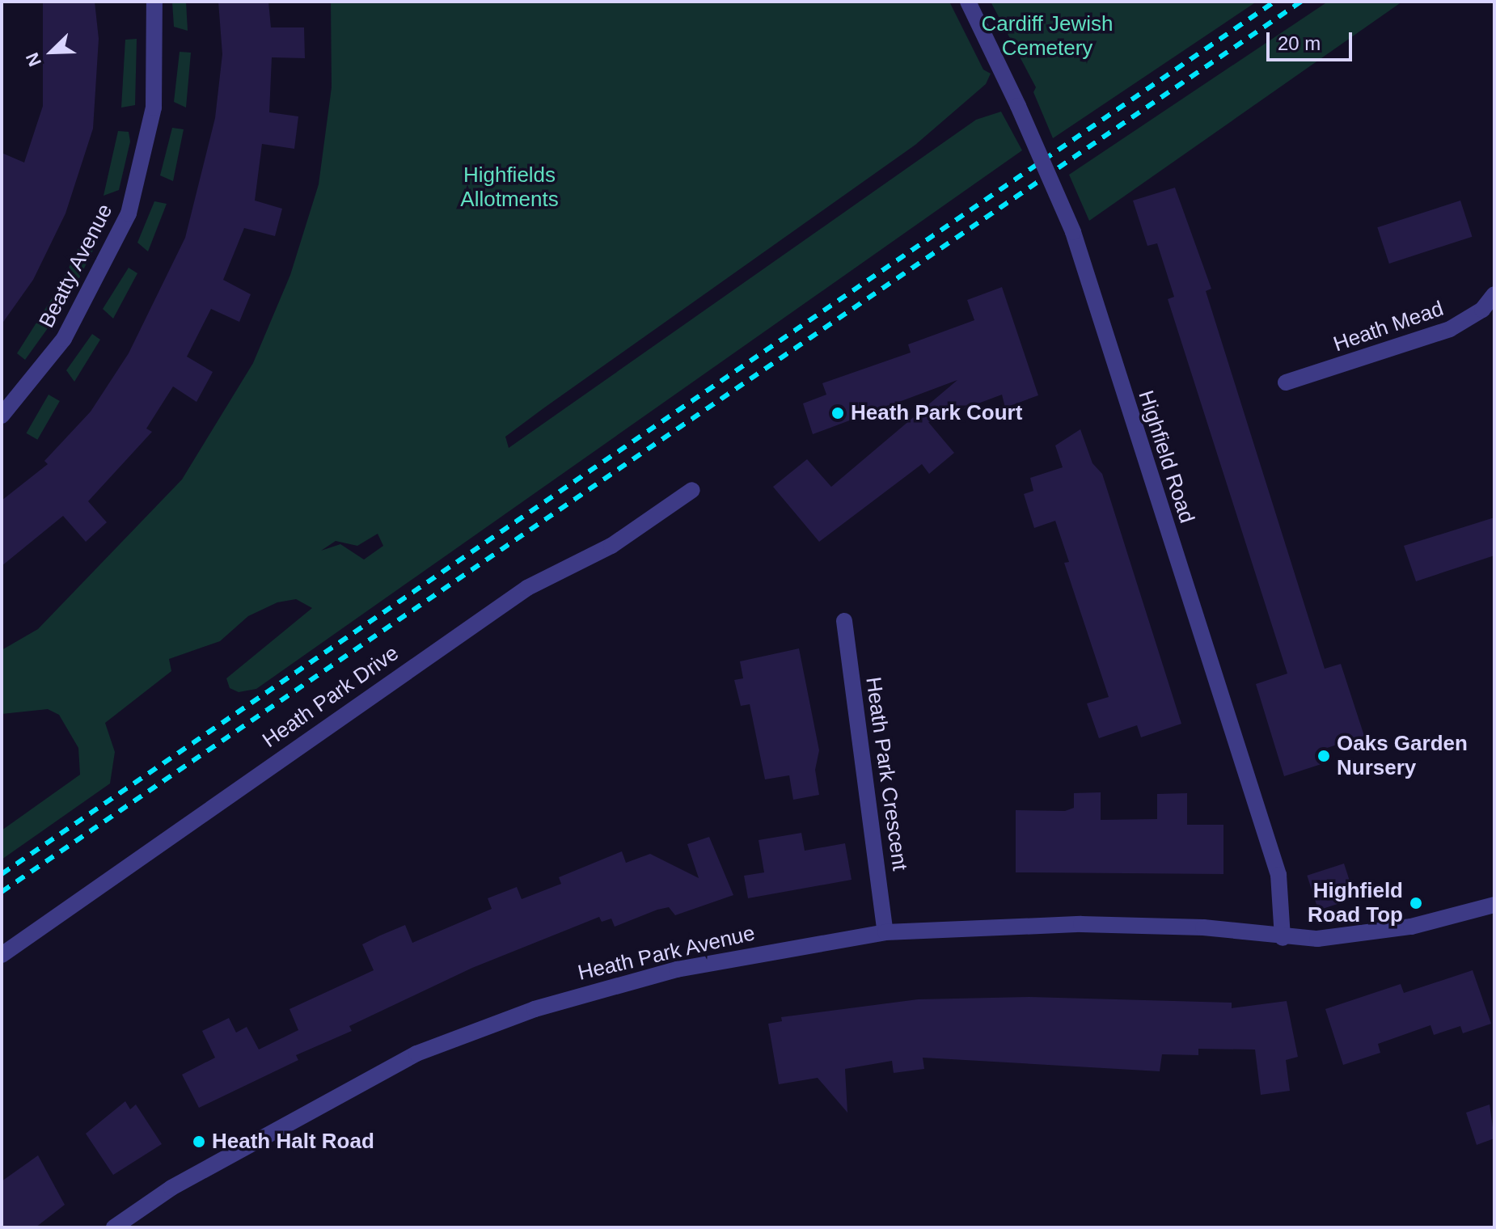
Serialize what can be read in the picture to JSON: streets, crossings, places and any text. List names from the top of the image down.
{
  "streets": {
    "street": [
      "Beatty Avenue",
      "Heath Mead",
      "Highfield Road",
      "Heath Park Drive",
      "Heath Park Crescent",
      "Heath Park Avenue"
    ]
  },
  "crossings": [
    ["Highfield Road", "Heath Park Avenue"],
    ["Heath Park Crescent", "Heath Park Avenue"]
  ],
  "parks": ["Cardiff Jewish Cemetery", "Highfields Allotments"],
  "places": [
    "Heath Park Court",
    "Oaks Garden Nursery",
    "Highfield Road Top",
    "Heath Halt Road"
  ],
  "scale_bar": "20 m",
  "north": "bottom left"
}
